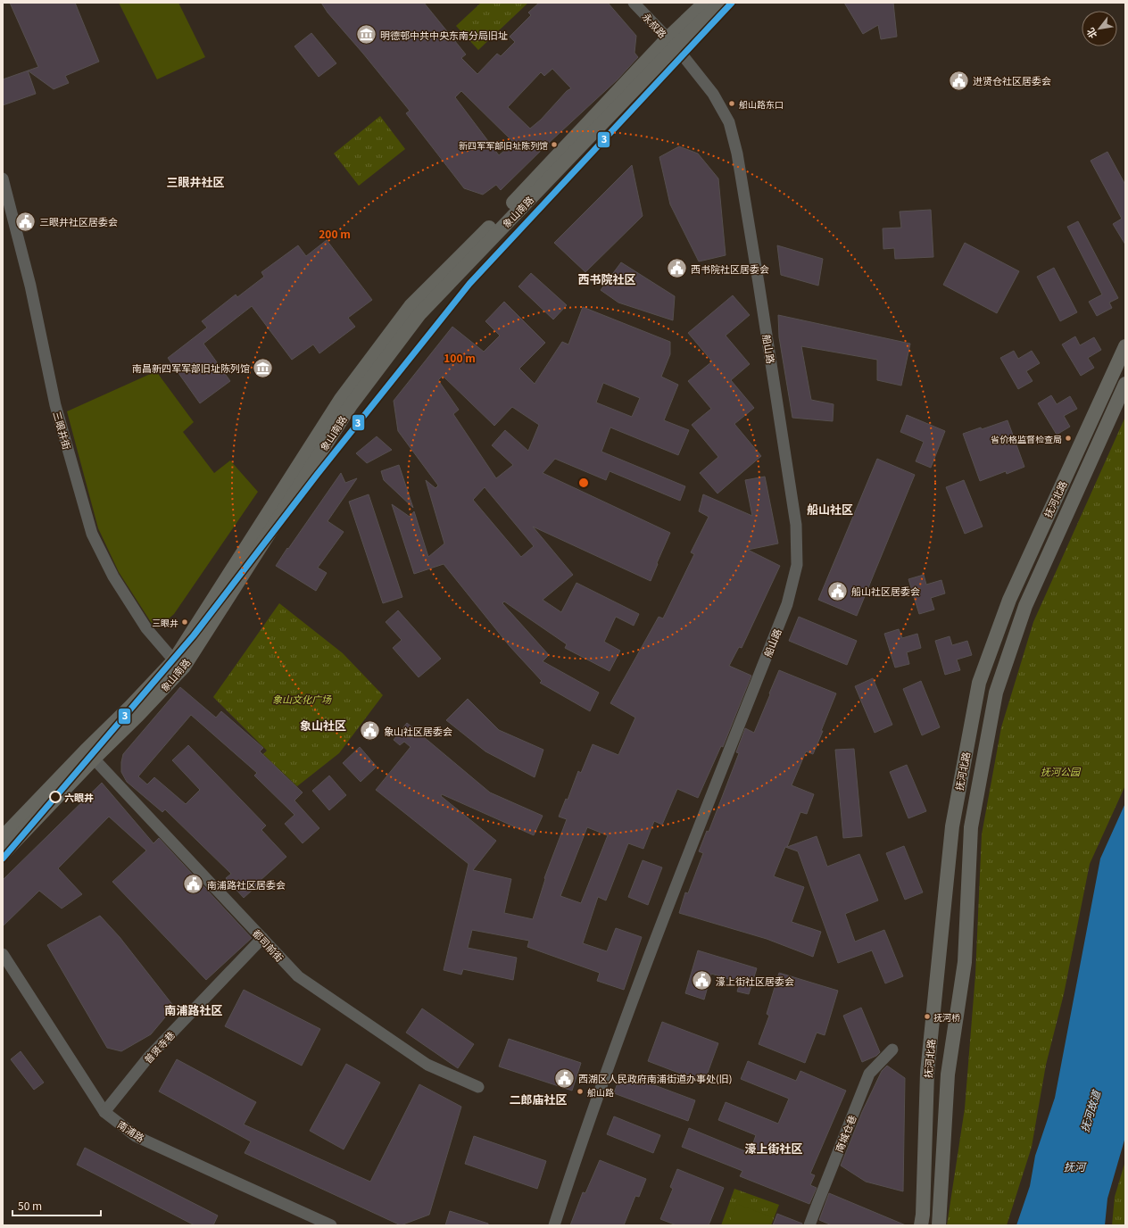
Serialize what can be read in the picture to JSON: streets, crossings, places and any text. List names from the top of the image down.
{
  "streets": {
    "main road": ["象山南路", "抚河北路"],
    "street": [
      "永叔路",
      "船山路",
      "三眼井街",
      "都司前街",
      "普贤寺巷",
      "南浦路",
      "南城仓巷"
    ]
  },
  "crossings": [
    ["永叔路", "象山南路"],
    ["永叔路", "船山路"],
    ["象山南路", "船山路"],
    ["象山南路", "三眼井街"],
    ["象山南路", "都司前街"],
    ["都司前街", "普贤寺巷"],
    ["普贤寺巷", "南浦路"]
  ],
  "districts": [
    "三眼井社区",
    "西书院社区",
    "船山社区",
    "象山社区",
    "南浦路社区",
    "二郎庙社区",
    "濠上街社区"
  ],
  "water": ["抚河故道", "抚河"],
  "parks": ["象山文化广场", "抚河公园"],
  "places": {
    "museum": ["明德邨中共中央东南分局旧址", "南昌新四军军部旧址陈列馆"],
    "public building": [
      "进贤仓社区居委会",
      "三眼井社区居委会",
      "西书院社区居委会",
      "船山社区居委会",
      "象山社区居委会",
      "南浦路社区居委会",
      "濠上街社区居委会",
      "西湖区人民政府南浦街道办事处(旧)"
    ],
    "other": [
      "船山路东口",
      "新四军军部旧址陈列馆",
      "省价格监督检查局",
      "三眼井",
      "六眼井",
      "抚河桥",
      "船山路"
    ]
  },
  "lines": ["transit line 3"],
  "scale_bar": "50 m",
  "north": "bottom left",
  "rings": ["200 m", "100 m"]
}
